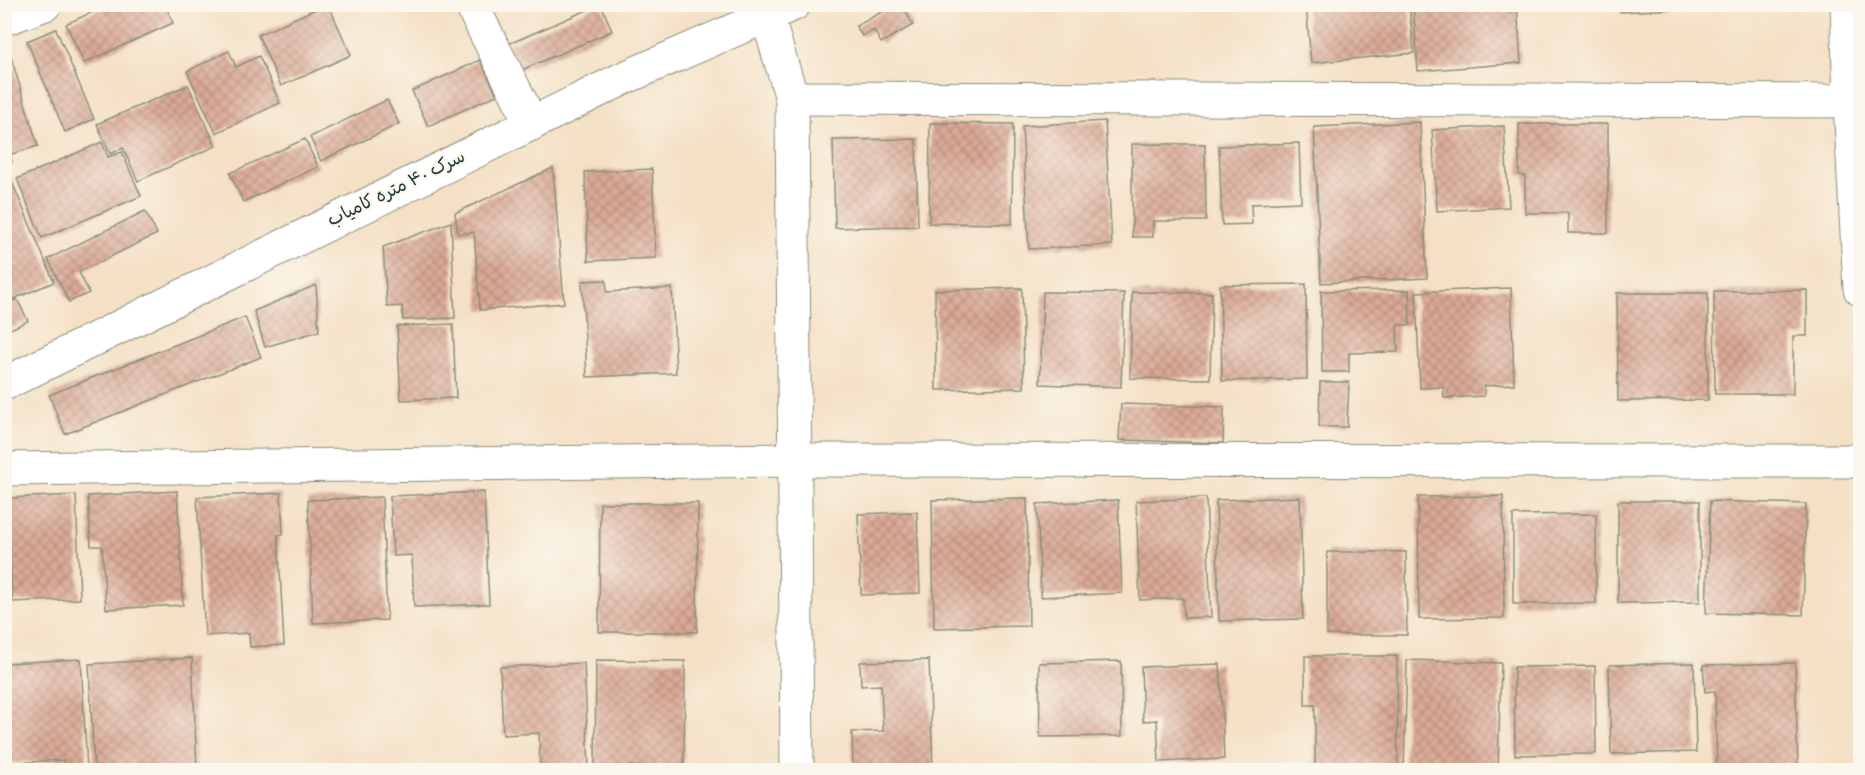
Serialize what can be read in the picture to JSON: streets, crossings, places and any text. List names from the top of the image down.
{
  "streets": {
    "street": ["سرک ۴۰ متره کامیاب"]
  }
}
